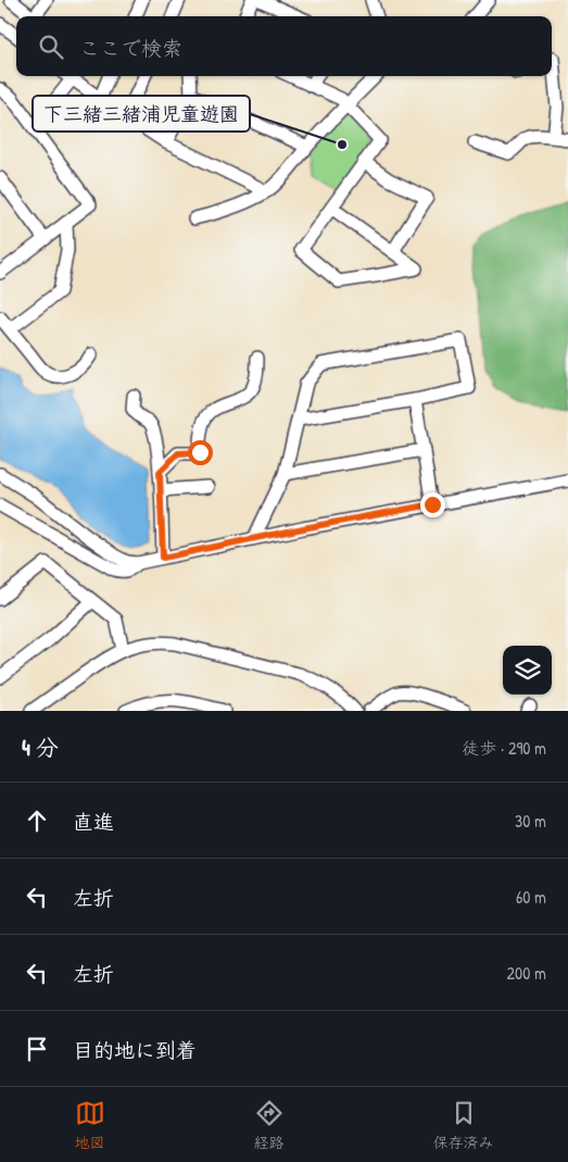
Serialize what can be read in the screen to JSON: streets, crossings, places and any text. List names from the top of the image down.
{
  "places": ["下三緒三緒浦児童遊園"],
  "page": {
    "search": "ここで検索",
    "heading": ["4 分", "徒歩 · 290 m"],
    "list": [
      ["直進", "30 m"],
      ["左折", "60 m"],
      ["左折", "200 m"],
      "目的地に到着"
    ],
    "nav": ["地図", "経路", "保存済み"]
  }
}
